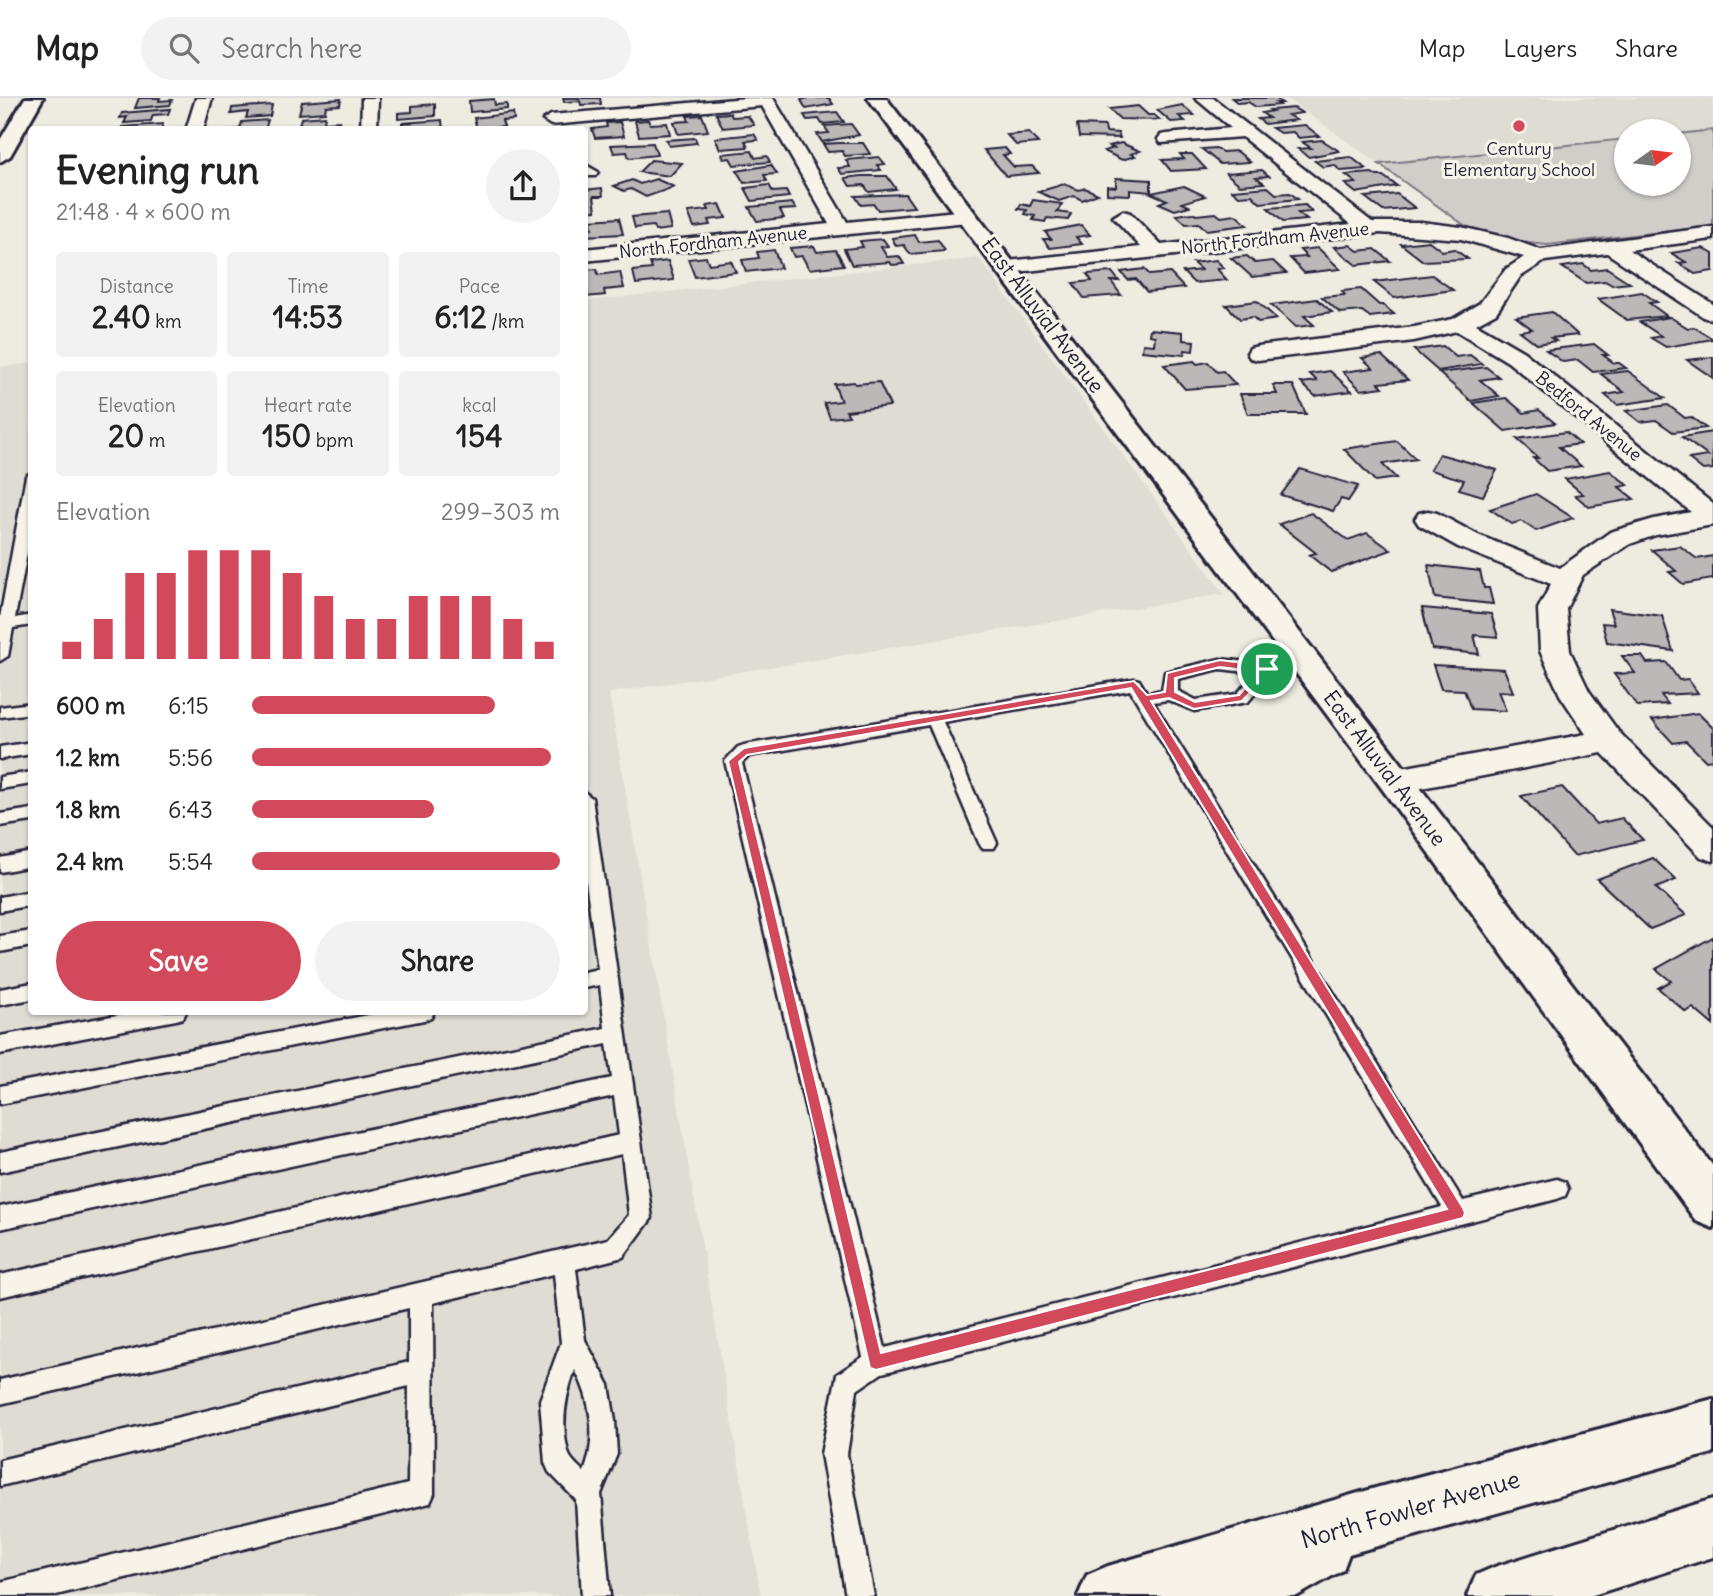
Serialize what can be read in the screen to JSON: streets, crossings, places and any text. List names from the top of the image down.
{
  "streets": {
    "main road": ["East Alluvial Avenue", "North Fowler Avenue"],
    "street": ["North Fordham Avenue", "Bedford Avenue"]
  },
  "crossings": [
    ["North Fordham Avenue", "East Alluvial Avenue"]
  ],
  "places": ["Century Elementary School"],
  "north": "right",
  "page": {
    "header": "Map",
    "search": "Search here",
    "nav": ["Map", "Layers", "Share"],
    "heading": ["Evening run", "21:48 · 4 × 600 m"],
    "stats": [
      ["Distance", "2.40 km"],
      ["Time", "14:53"],
      ["Pace", "6:12 /km"],
      ["Elevation", "20 m"],
      ["Heart rate", "150 bpm"],
      ["kcal", "154"]
    ],
    "chart": ["Elevation", "299–303 m"],
    "list": [
      {
        "name": "600 m",
        "note": "6:15"
      },
      {
        "name": "1.2 km",
        "note": "5:56"
      },
      {
        "name": "1.8 km",
        "note": "6:43"
      },
      {
        "name": "2.4 km",
        "note": "5:54"
      }
    ],
    "buttons": ["Save", "Share"]
  }
}
